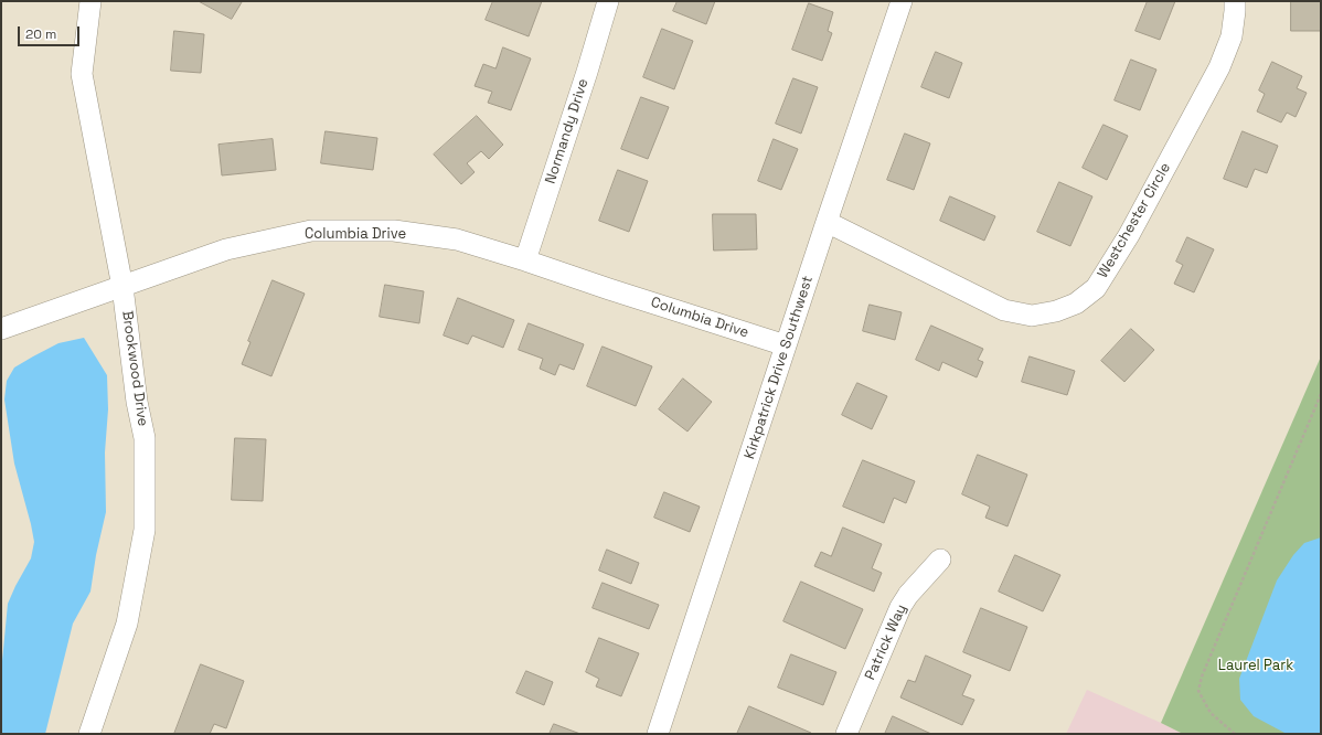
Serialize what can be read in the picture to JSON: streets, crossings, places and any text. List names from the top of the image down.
{
  "streets": {
    "street": [
      "Normandy Drive",
      "Westchester Circle",
      "Columbia Drive",
      "Kirkpatrick Drive Southwest",
      "Brookwood Drive",
      "Patrick Way"
    ]
  },
  "crossings": [
    ["Normandy Drive", "Columbia Drive"],
    ["Westchester Circle", "Kirkpatrick Drive Southwest"],
    ["Columbia Drive", "Kirkpatrick Drive Southwest"],
    ["Columbia Drive", "Brookwood Drive"]
  ],
  "parks": ["Laurel Park"],
  "scale_bar": "20 m"
}
